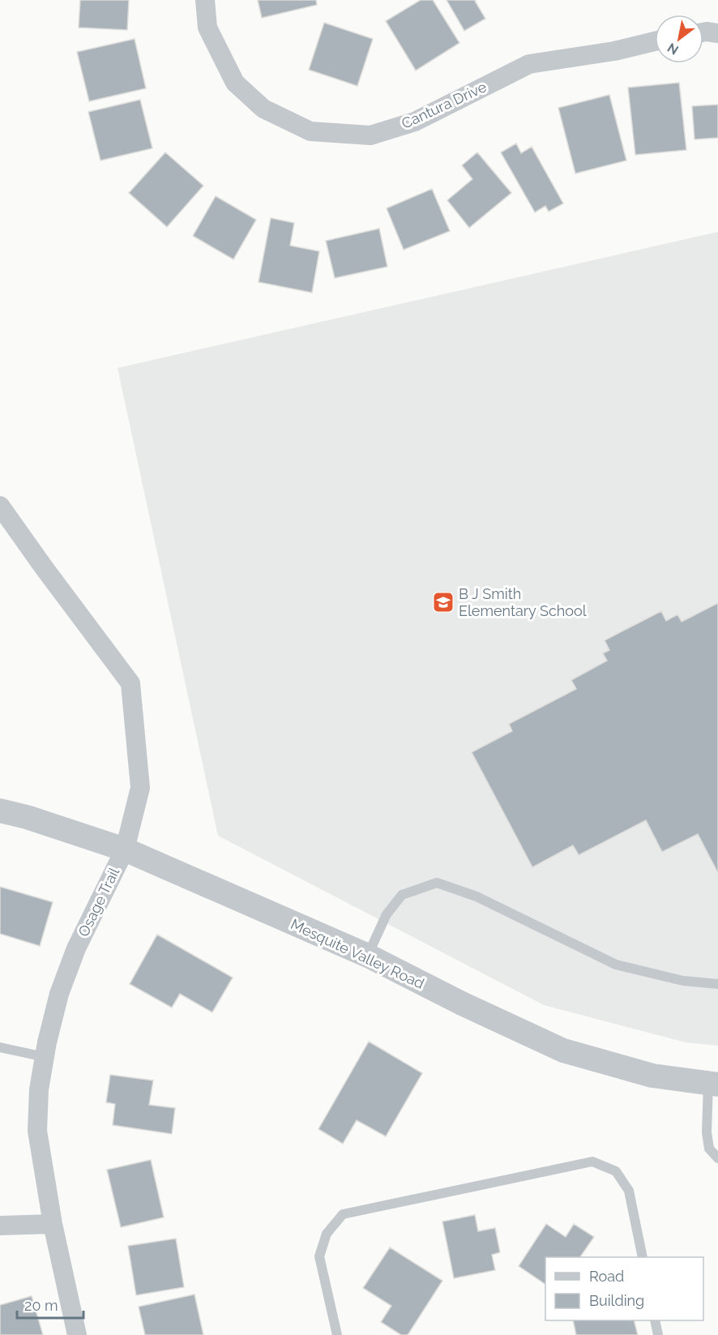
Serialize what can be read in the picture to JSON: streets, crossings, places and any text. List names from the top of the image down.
{
  "streets": {
    "street": ["Cantura Drive", "Osage Trail", "Mesquite Valley Road"]
  },
  "crossings": [
    ["Osage Trail", "Mesquite Valley Road"]
  ],
  "places": {
    "school or university": ["B J Smith Elementary School"]
  },
  "legend": ["Road", "Building"],
  "scale_bar": "20 m",
  "north": "bottom left"
}
